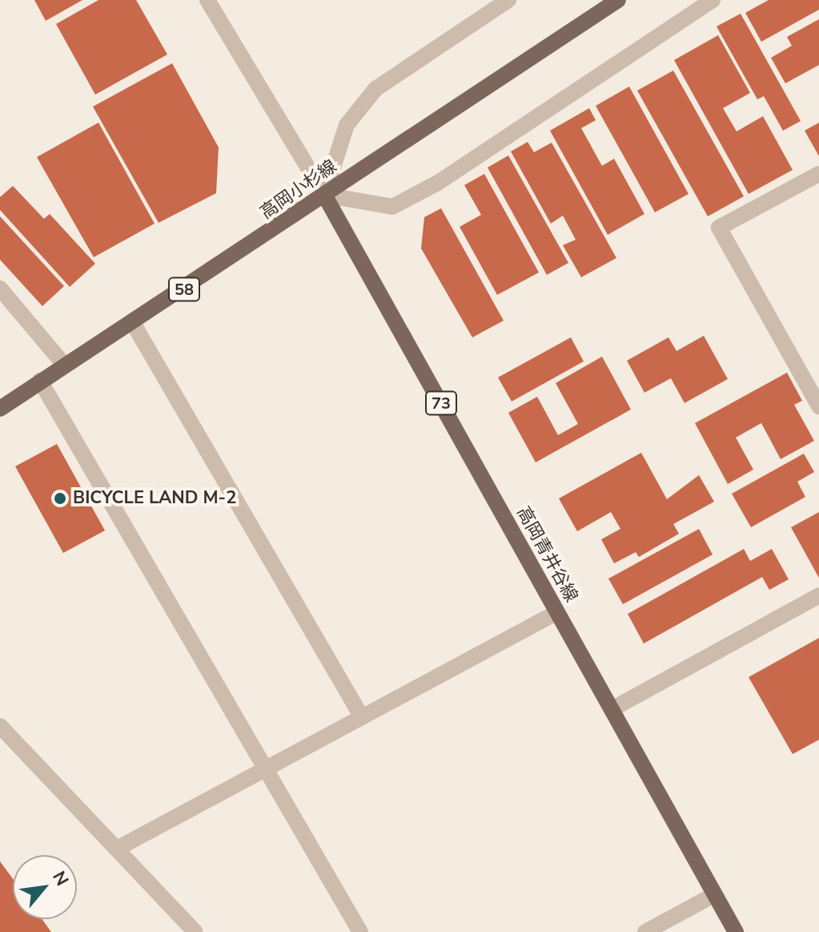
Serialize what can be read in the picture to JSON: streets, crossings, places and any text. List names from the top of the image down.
{
  "streets": {
    "main road": [
      "高岡小杉線",
      "58",
      "73",
      "高岡青井谷線"
    ]
  },
  "crossings": [
    ["高岡小杉線", "高岡青井谷線"]
  ],
  "places": ["BICYCLE LAND M-2"],
  "north": "top right"
}
